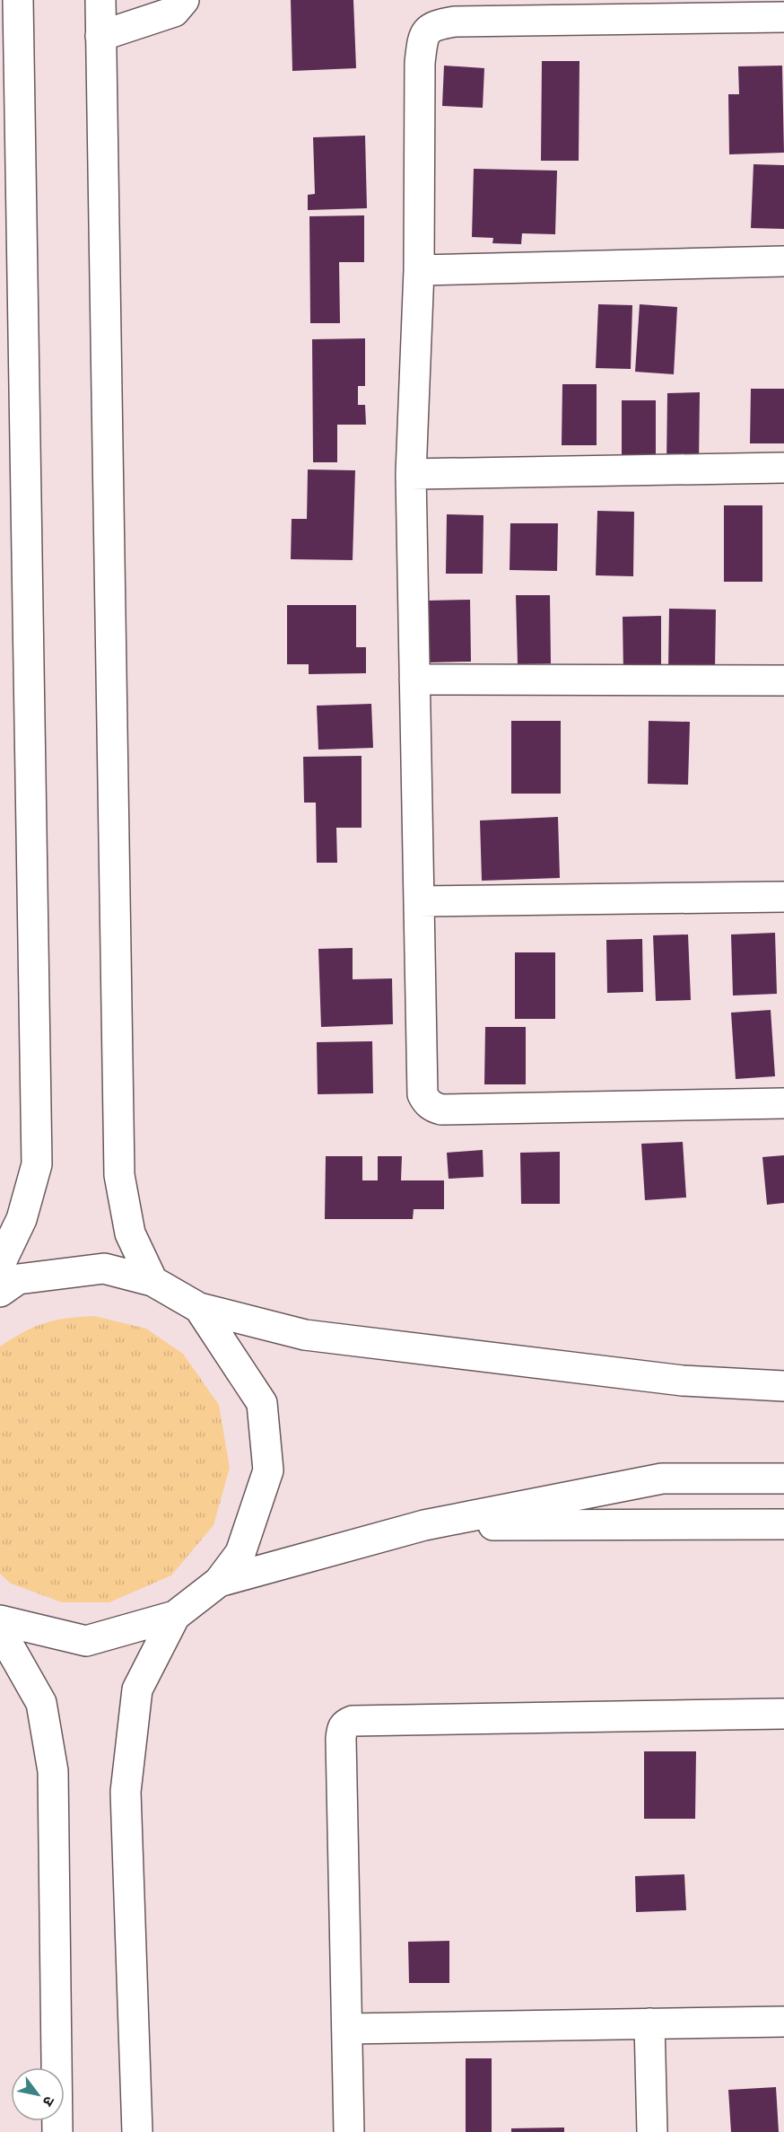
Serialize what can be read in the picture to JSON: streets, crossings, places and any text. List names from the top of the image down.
{
  "north": "bottom right"
}
